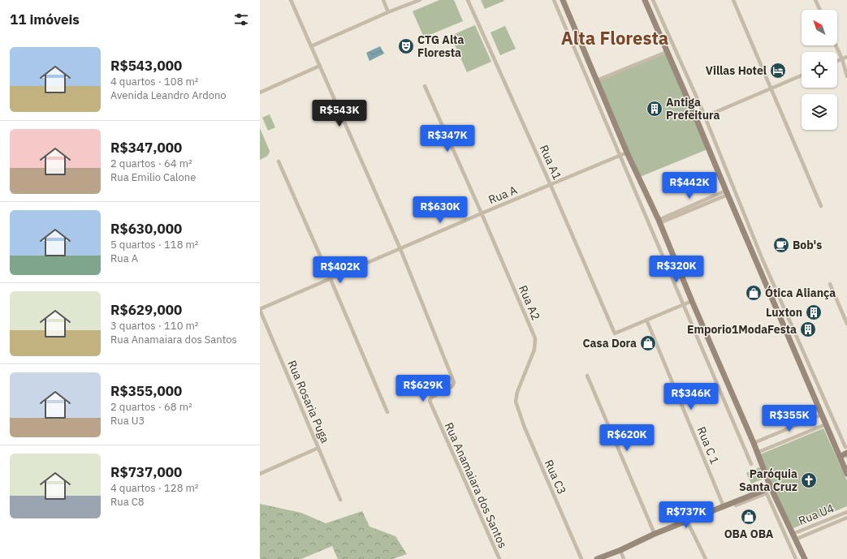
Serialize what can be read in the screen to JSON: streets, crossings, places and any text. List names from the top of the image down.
{
  "streets": {
    "street": [
      "Rua A1",
      "Rua A",
      "Rua A2",
      "Rua Rosaria Puga",
      "Rua C 1",
      "Rua C3",
      "Rua Anamaiara dos Santos",
      "Rua U4"
    ]
  },
  "crossings": [
    ["Rua A1", "Rua A"],
    ["Rua A1", "Rua C 1"],
    ["Rua A", "Rua A2"],
    ["Rua A", "Rua Rosaria Puga"],
    ["Rua A", "Rua Anamaiara dos Santos"],
    ["Rua A2", "Rua C3"]
  ],
  "districts": ["Alta Floresta"],
  "places": {
    "theatre": ["CTG Alta Floresta"],
    "hotel": ["Villas Hotel"],
    "building": ["Antiga Prefeitura", "Luxton", "Emporio1ModaFesta"],
    "cafe": ["Bob's"],
    "shop": ["Ótica Aliança", "Casa Dora", "OBA OBA"],
    "church": ["Paróquia Santa Cruz"]
  },
  "north": "top left",
  "page": {
    "heading": "11 imóveis",
    "list": [
      {
        "name": "R$543,000",
        "note": "4 quartos · 108 m² · Avenida Leandro Ardono"
      },
      {
        "name": "R$347,000",
        "note": "2 quartos · 64 m² · Rua Emilio Calone"
      },
      {
        "name": "R$630,000",
        "note": "5 quartos · 118 m² · Rua A"
      },
      {
        "name": "R$629,000",
        "note": "3 quartos · 110 m² · Rua Anamaiara dos Santos"
      },
      {
        "name": "R$355,000",
        "note": "2 quartos · 68 m² · Rua U3"
      },
      {
        "name": "R$737,000",
        "note": "4 quartos · 128 m² · Rua C8"
      }
    ],
    "price": [
      "R$543K",
      "R$347K",
      "R$442K",
      "R$630K",
      "R$320K",
      "R$402K",
      "R$629K",
      "R$346K",
      "R$355K",
      "R$620K",
      "R$737K"
    ]
  }
}
